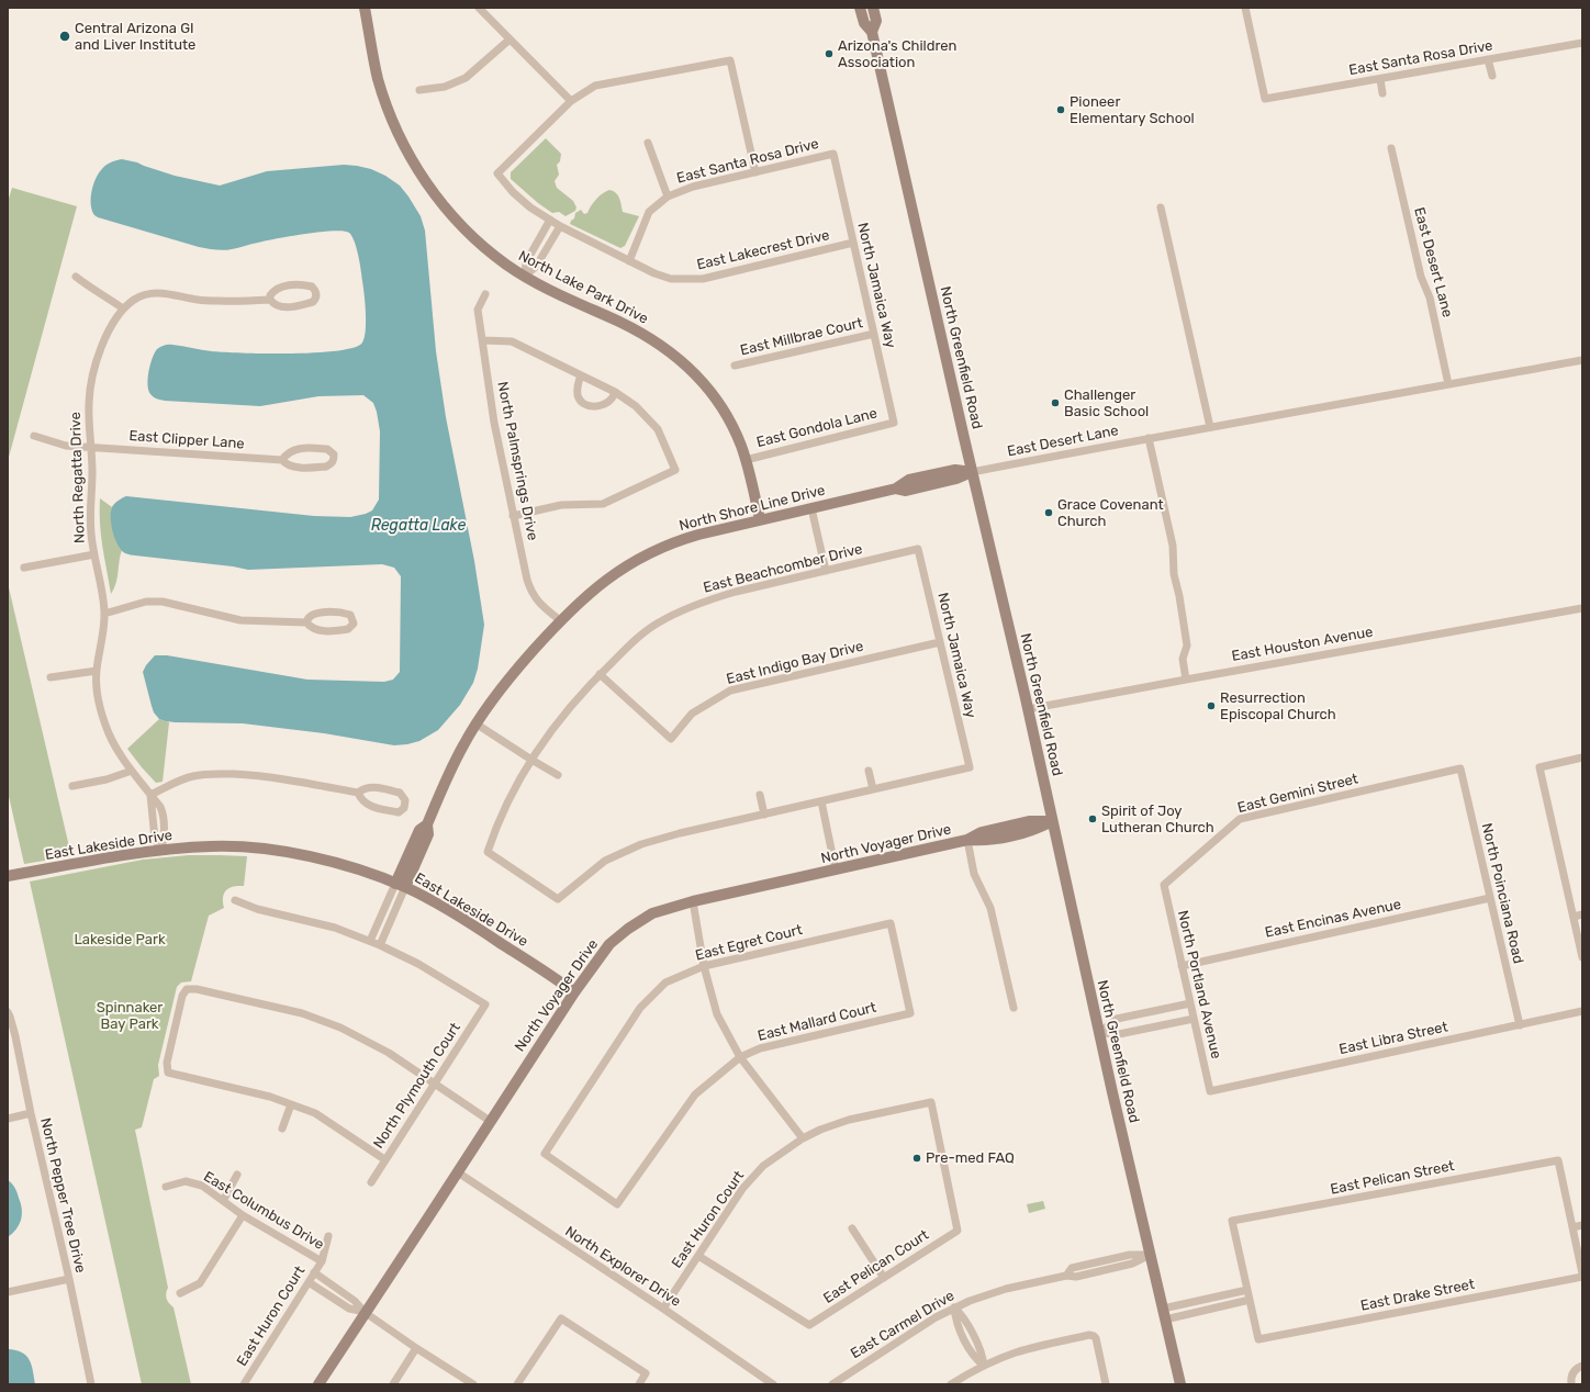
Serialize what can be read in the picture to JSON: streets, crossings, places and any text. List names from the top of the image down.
{
  "streets": {
    "street": [
      "East Santa Rosa Drive",
      "East Lakecrest Drive",
      "East Desert Lane",
      "North Jamaica Way",
      "North Lake Park Drive",
      "East Millbrae Court",
      "North Greenfield Road",
      "East Gondola Lane",
      "East Clipper Lane",
      "North Palmsprings Drive",
      "North Regatta Drive",
      "North Shore Line Drive",
      "East Beachcomber Drive",
      "East Houston Avenue",
      "East Indigo Bay Drive",
      "East Gemini Street",
      "North Voyager Drive",
      "East Lakeside Drive",
      "North Poinciana Road",
      "East Encinas Avenue",
      "East Egret Court",
      "North Portland Avenue",
      "East Mallard Court",
      "East Libra Street",
      "North Plymouth Court",
      "East Pelican Street",
      "North Pepper Tree Drive",
      "East Columbus Drive",
      "East Huron Court",
      "North Explorer Drive",
      "East Pelican Court",
      "East Drake Street",
      "East Carmel Drive"
    ]
  },
  "crossings": [
    ["East Santa Rosa Drive", "East Lakecrest Drive"],
    ["East Santa Rosa Drive", "North Jamaica Way"],
    ["East Lakecrest Drive", "North Jamaica Way"],
    ["East Desert Lane", "North Greenfield Road"],
    ["East Desert Lane", "North Shore Line Drive"],
    ["North Jamaica Way", "East Millbrae Court"],
    ["North Jamaica Way", "East Gondola Lane"],
    ["North Jamaica Way", "East Beachcomber Drive"],
    ["North Jamaica Way", "East Indigo Bay Drive"],
    ["North Lake Park Drive", "East Gondola Lane"],
    ["North Lake Park Drive", "North Shore Line Drive"],
    ["North Greenfield Road", "North Shore Line Drive"],
    ["North Greenfield Road", "East Houston Avenue"],
    ["North Greenfield Road", "North Voyager Drive"],
    ["North Greenfield Road", "East Carmel Drive"],
    ["East Clipper Lane", "North Regatta Drive"],
    ["North Palmsprings Drive", "North Shore Line Drive"],
    ["North Regatta Drive", "East Lakeside Drive"],
    ["North Shore Line Drive", "East Lakeside Drive"],
    ["East Beachcomber Drive", "East Indigo Bay Drive"],
    ["East Gemini Street", "North Poinciana Road"],
    ["East Gemini Street", "North Portland Avenue"],
    ["North Voyager Drive", "East Lakeside Drive"],
    ["North Voyager Drive", "East Columbus Drive"],
    ["North Voyager Drive", "North Explorer Drive"],
    ["North Poinciana Road", "East Encinas Avenue"],
    ["North Poinciana Road", "East Libra Street"],
    ["East Encinas Avenue", "North Portland Avenue"],
    ["East Egret Court", "East Mallard Court"],
    ["North Portland Avenue", "East Libra Street"],
    ["East Columbus Drive", "East Huron Court"],
    ["East Huron Court", "North Explorer Drive"],
    ["East Huron Court", "East Pelican Court"]
  ],
  "water": ["Regatta Lake"],
  "parks": ["Lakeside Park", "Spinnaker Bay Park"],
  "places": [
    "Central Arizona GI and Liver Institute",
    "Arizona's Children Association",
    "Pioneer Elementary School",
    "Challenger Basic School",
    "Grace Covenant Church",
    "Resurrection Episcopal Church",
    "Spirit of Joy Lutheran Church",
    "Pre-med FAQ"
  ]
}
